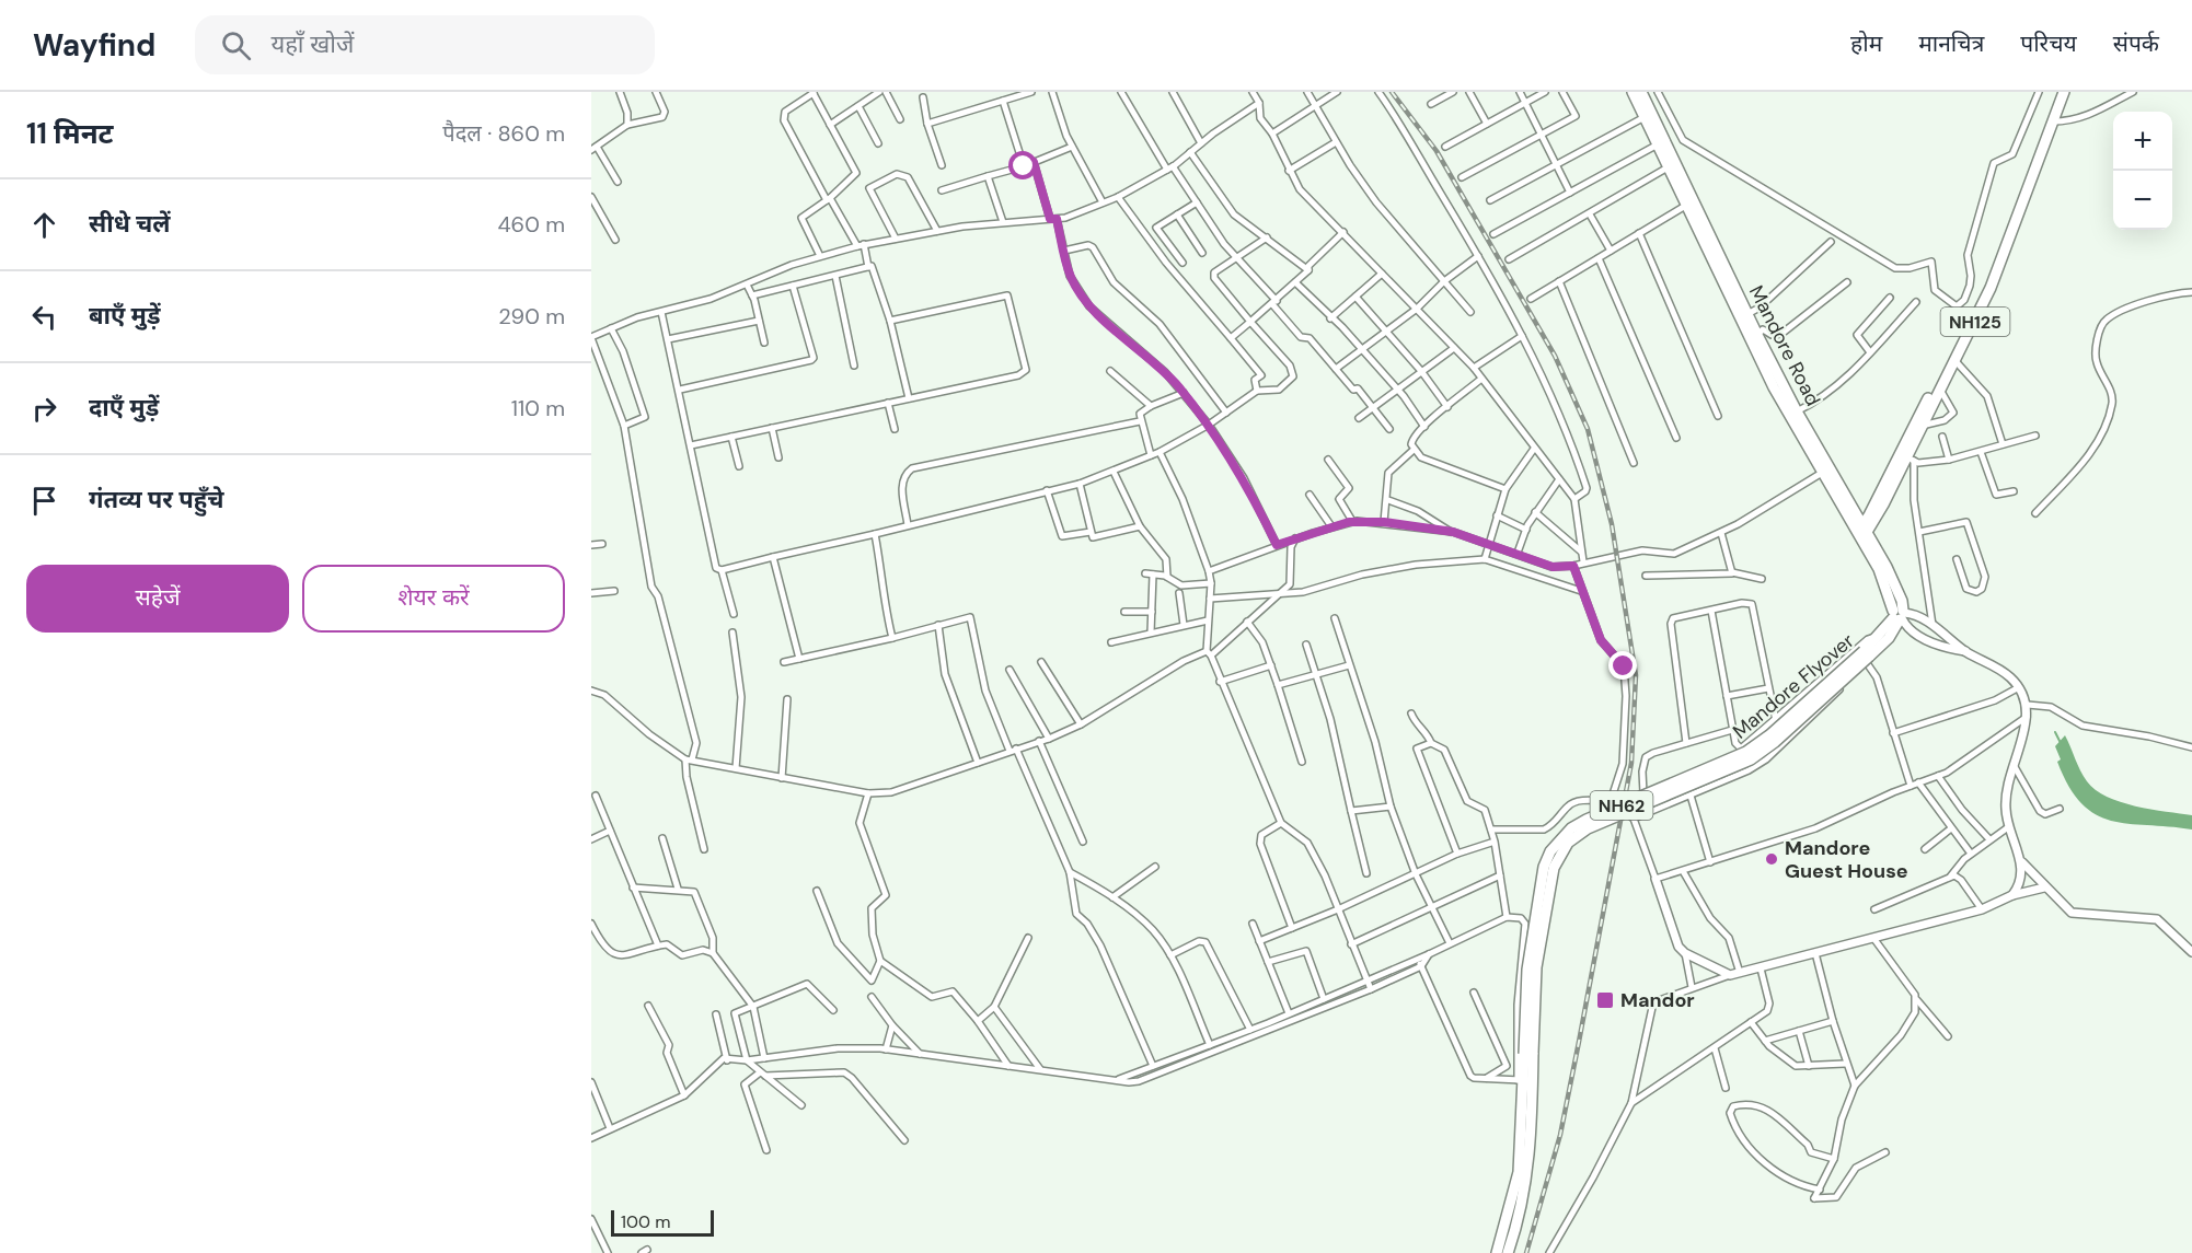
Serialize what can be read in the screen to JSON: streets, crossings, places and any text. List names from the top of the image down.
{
  "streets": {
    "highway": [
      "NH125",
      "Mandore Road",
      "Mandore Flyover",
      "NH62"
    ]
  },
  "crossings": [
    ["NH125", "Mandore Road"],
    ["Mandore Flyover", "NH62"]
  ],
  "places": {
    "other": ["Mandore Guest House"],
    "transit": ["Mandor"]
  },
  "scale_bar": "100 m",
  "page": {
    "header": "Wayfind",
    "search": "यहाँ खोजें",
    "nav": [
      "होम",
      "मानचित्र",
      "परिचय",
      "संपर्क"
    ],
    "heading": ["11 मिनट", "पैदल · 860 m"],
    "map_buttons": ["+", "−"],
    "list": [
      ["सीधे चलें", "460 m"],
      ["बाएँ मुड़ें", "290 m"],
      ["दाएँ मुड़ें", "110 m"],
      "गंतव्य पर पहुँचे"
    ],
    "buttons": ["सहेजें", "शेयर करें"],
    "scale": "100 m"
  }
}
